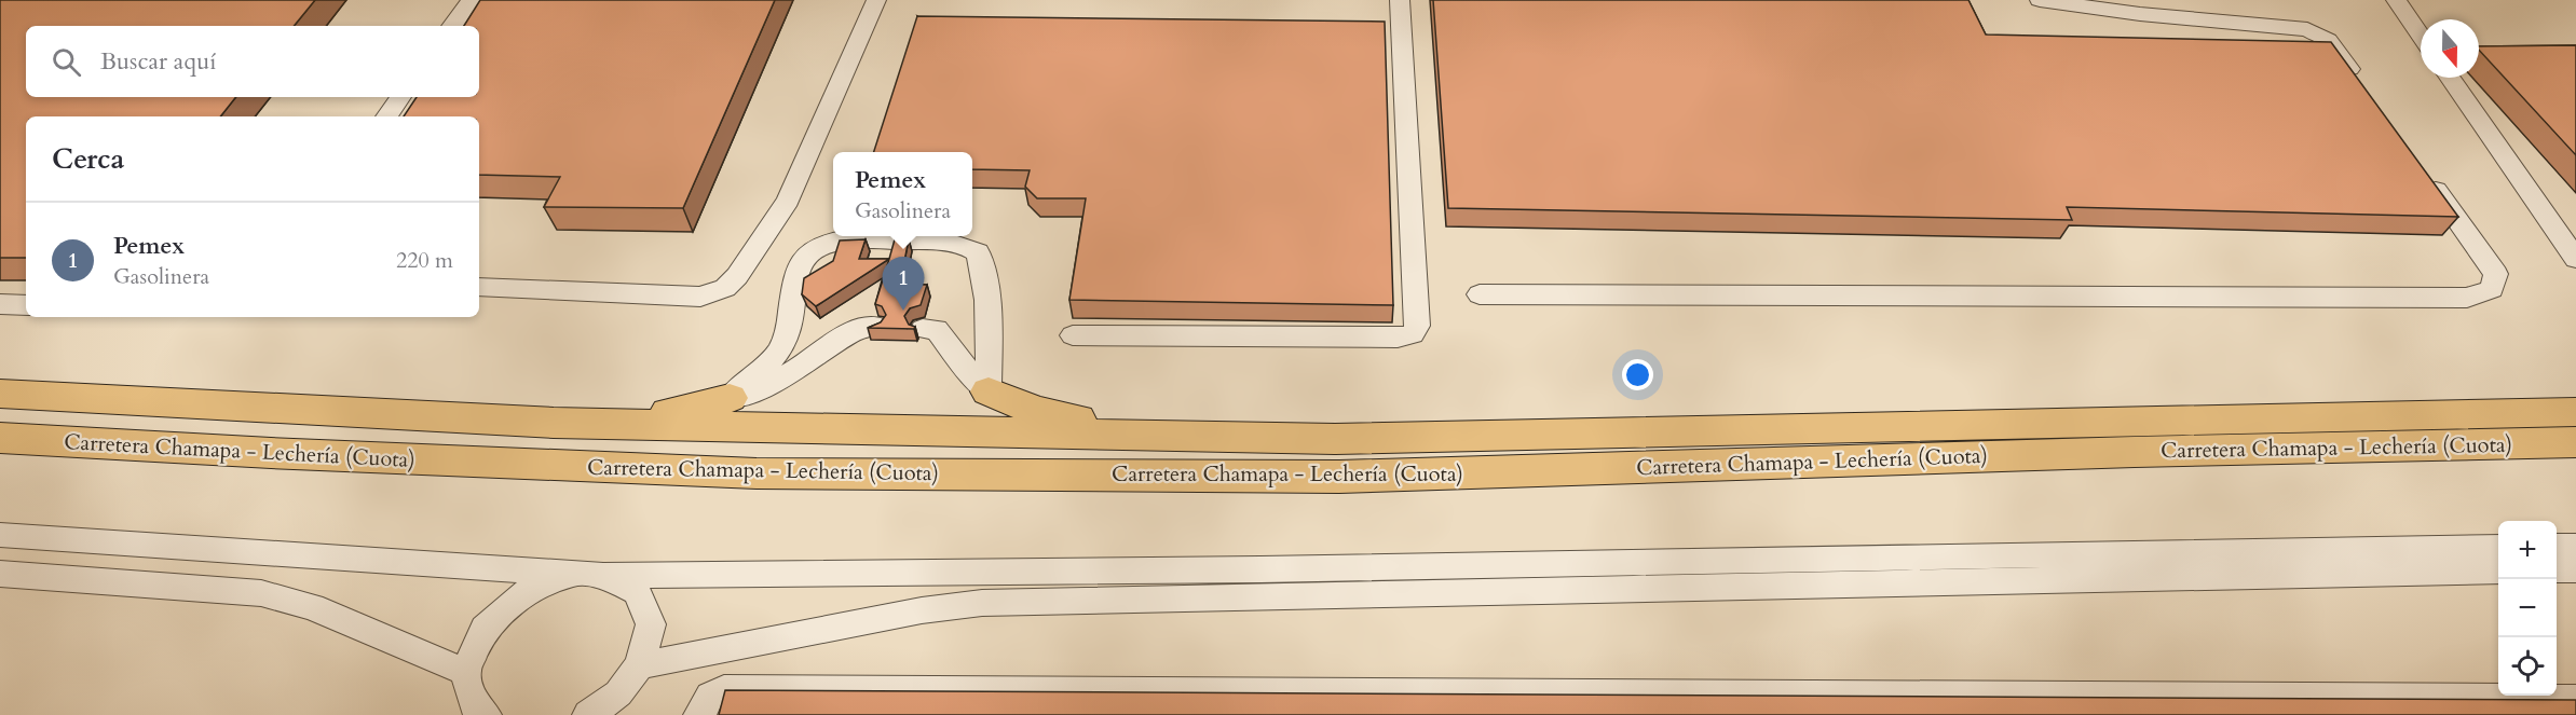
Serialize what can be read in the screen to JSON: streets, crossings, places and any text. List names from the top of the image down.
{
  "streets": {
    "highway": ["Carretera Chamapa - Lechería (Cuota)"]
  },
  "north": "bottom",
  "page": {
    "search": "Buscar aquí",
    "heading": "Cerca",
    "popup": ["Pemex", "Gasolinera"],
    "list": [
      {
        "mark": "1",
        "name": "Pemex",
        "note": "Gasolinera",
        "value": "220 m"
      }
    ],
    "pins": "1",
    "map_buttons": ["+", "−"]
  }
}
